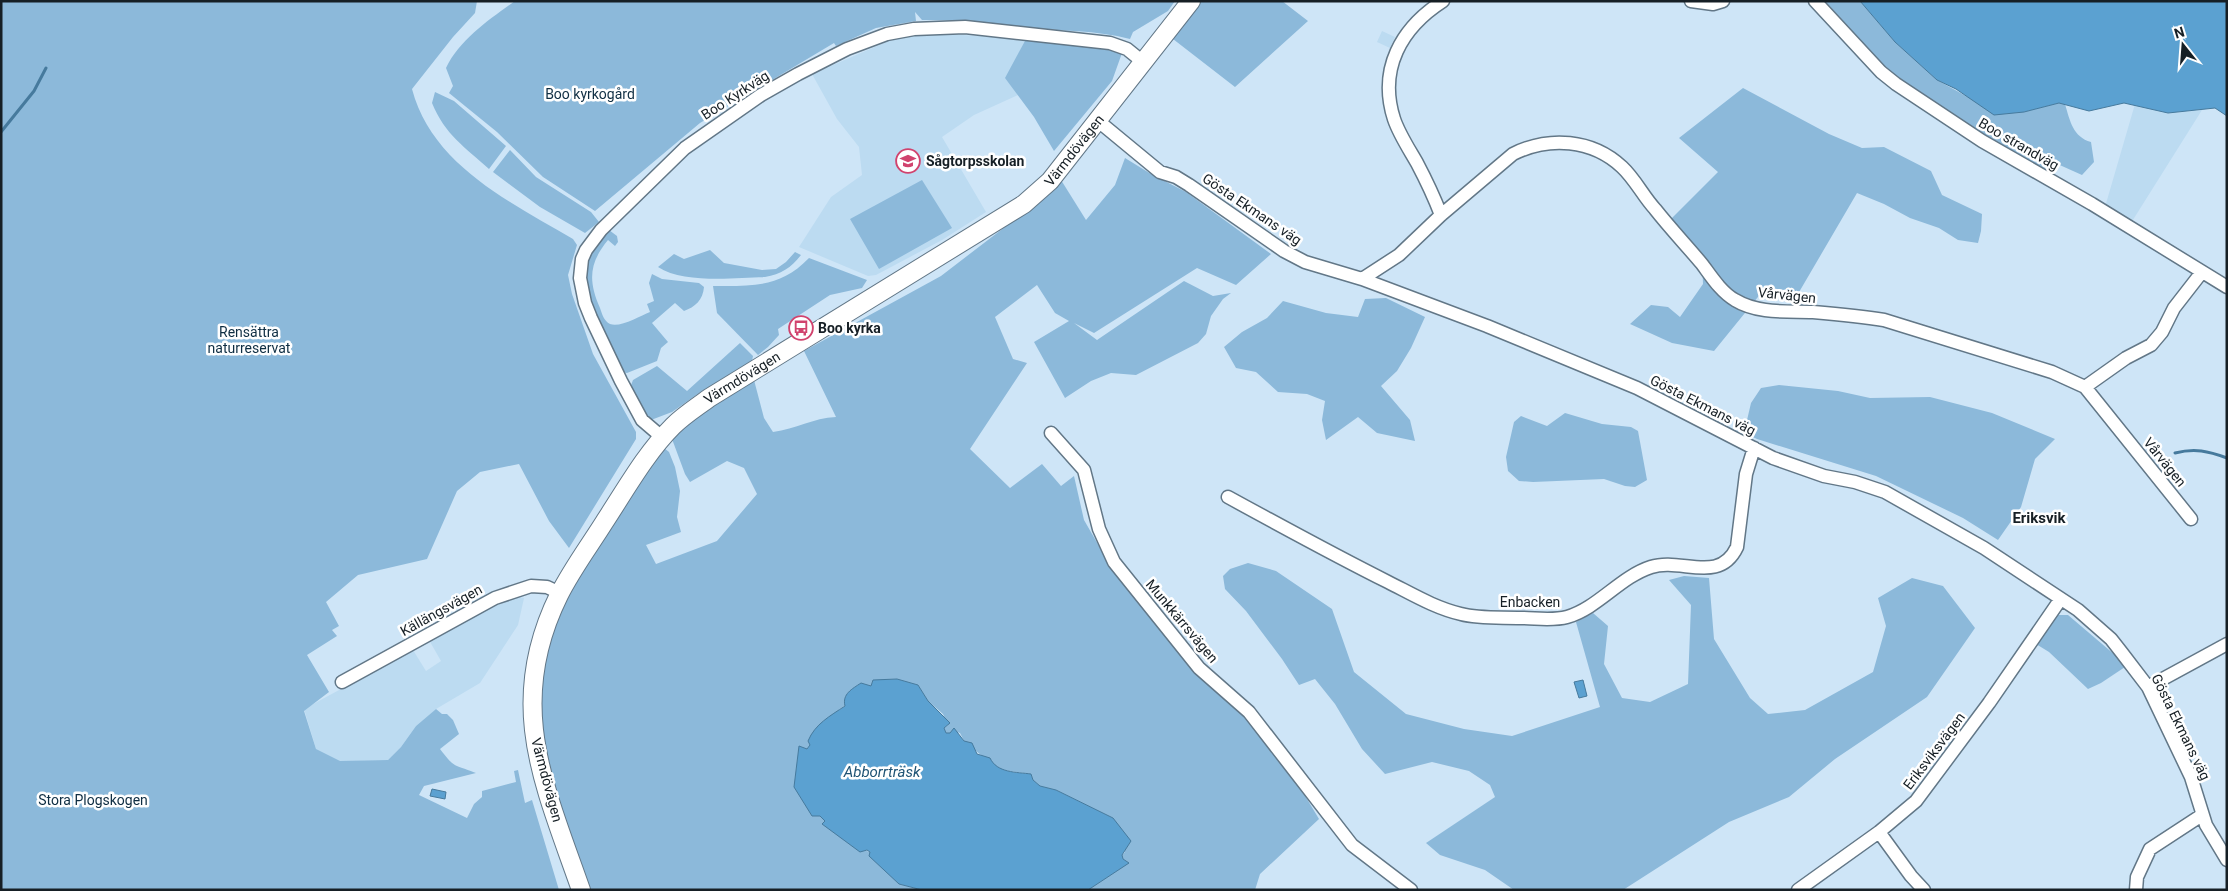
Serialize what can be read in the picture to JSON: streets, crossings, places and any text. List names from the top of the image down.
{
  "streets": {
    "main road": ["Värmdövägen"],
    "street": [
      "Boo Kyrkväg",
      "Boo strandväg",
      "Gösta Ekmans väg",
      "Vårvägen",
      "Enbacken",
      "Källängsvägen",
      "Munkkärrsvägen",
      "Eriksviksvägen"
    ]
  },
  "crossings": [
    ["Boo Kyrkväg", "Värmdövägen"],
    ["Värmdövägen", "Gösta Ekmans väg"],
    ["Värmdövägen", "Källängsvägen"],
    ["Gösta Ekmans väg", "Vårvägen"],
    ["Gösta Ekmans väg", "Enbacken"],
    ["Gösta Ekmans väg", "Eriksviksvägen"]
  ],
  "districts": ["Eriksvik"],
  "water": ["Abborrträsk"],
  "parks": ["Boo kyrkogård", "Rensättra naturreservat", "Stora Plogskogen"],
  "places": {
    "school or university": ["Sågtorpsskolan"],
    "bus stop": ["Boo kyrka"]
  },
  "north": "top"
}
